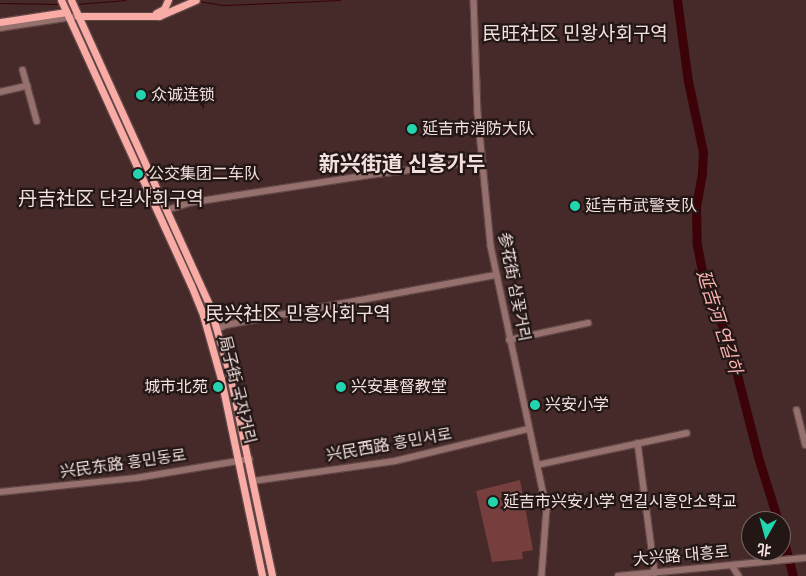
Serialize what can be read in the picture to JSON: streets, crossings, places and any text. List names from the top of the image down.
{
  "streets": {
    "main road": ["局子街 국자거리"],
    "street": [
      "参花街 삼꽃거리",
      "兴民西路 흥민서로",
      "兴民东路 흥민동로",
      "大兴路 대흥로"
    ]
  },
  "crossings": [
    ["参花街 삼꽃거리", "兴民西路 흥민서로"],
    ["局子街 국자거리", "兴民西路 흥민서로"],
    ["局子街 국자거리", "兴民东路 흥민동로"]
  ],
  "districts": [
    "民旺社区 민왕사회구역",
    "新兴街道 신흥가두",
    "丹吉社区 단길사회구역",
    "民兴社区 민흥사회구역"
  ],
  "water": ["延吉河 연길하"],
  "places": [
    "众诚连锁",
    "延吉市消防大队",
    "公交集团二车队",
    "延吉市武警支队",
    "城市北苑",
    "兴安基督教堂",
    "兴安小学",
    "延吉市兴安小学 연길시흥안소학교"
  ],
  "north": "bottom"
}
